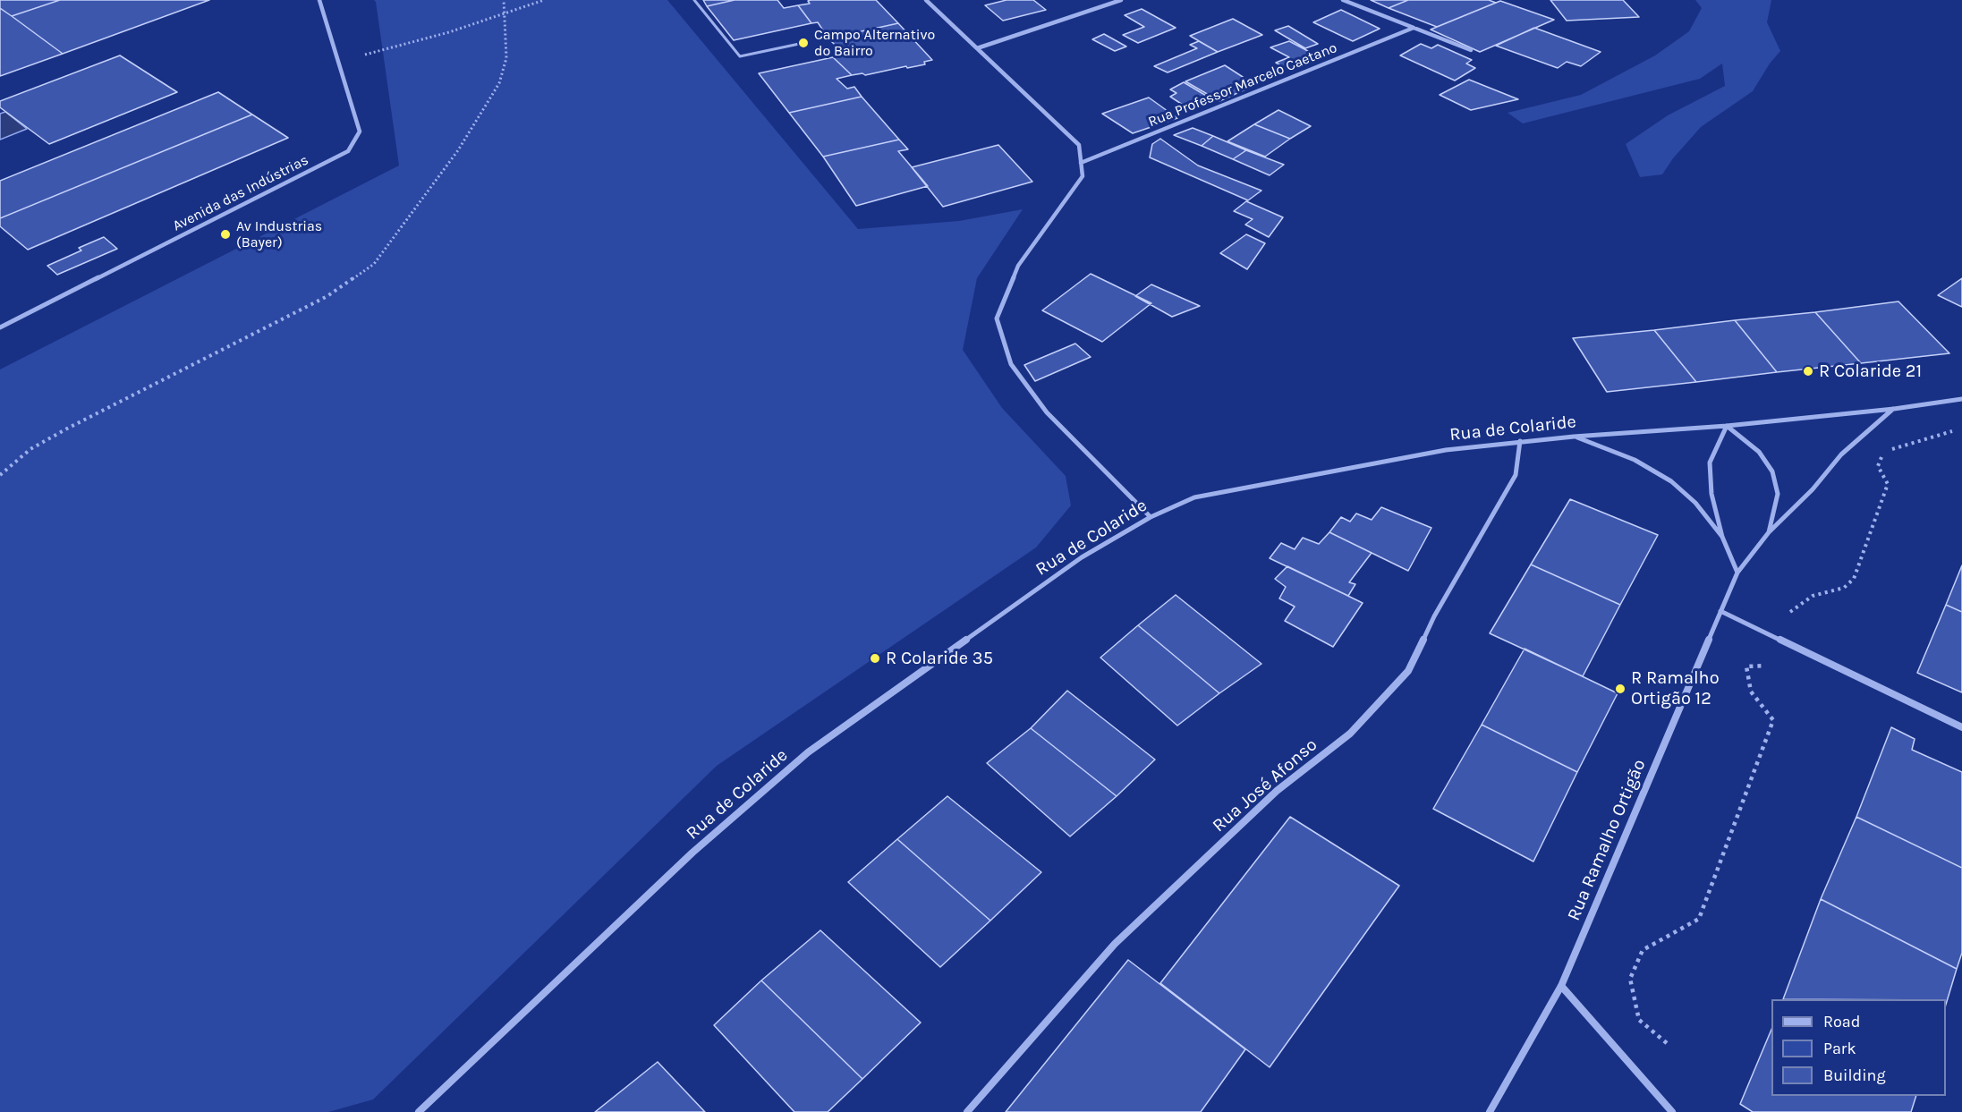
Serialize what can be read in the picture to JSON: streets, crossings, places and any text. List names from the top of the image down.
{
  "streets": {
    "street": [
      "Rua Professor Marcelo Caetano",
      "Avenida das Indústrias",
      "Rua de Colaride",
      "Rua José Afonso",
      "Rua Ramalho Ortigão"
    ]
  },
  "crossings": [
    ["Rua de Colaride", "Rua José Afonso"],
    ["Rua de Colaride", "Rua Ramalho Ortigão"]
  ],
  "places": [
    "Campo Alternativo do Bairro",
    "Av Industrias (Bayer)",
    "R Colaride 21",
    "R Colaride 35",
    "R Ramalho Ortigão 12"
  ],
  "legend": ["Road", "Park", "Building"]
}
